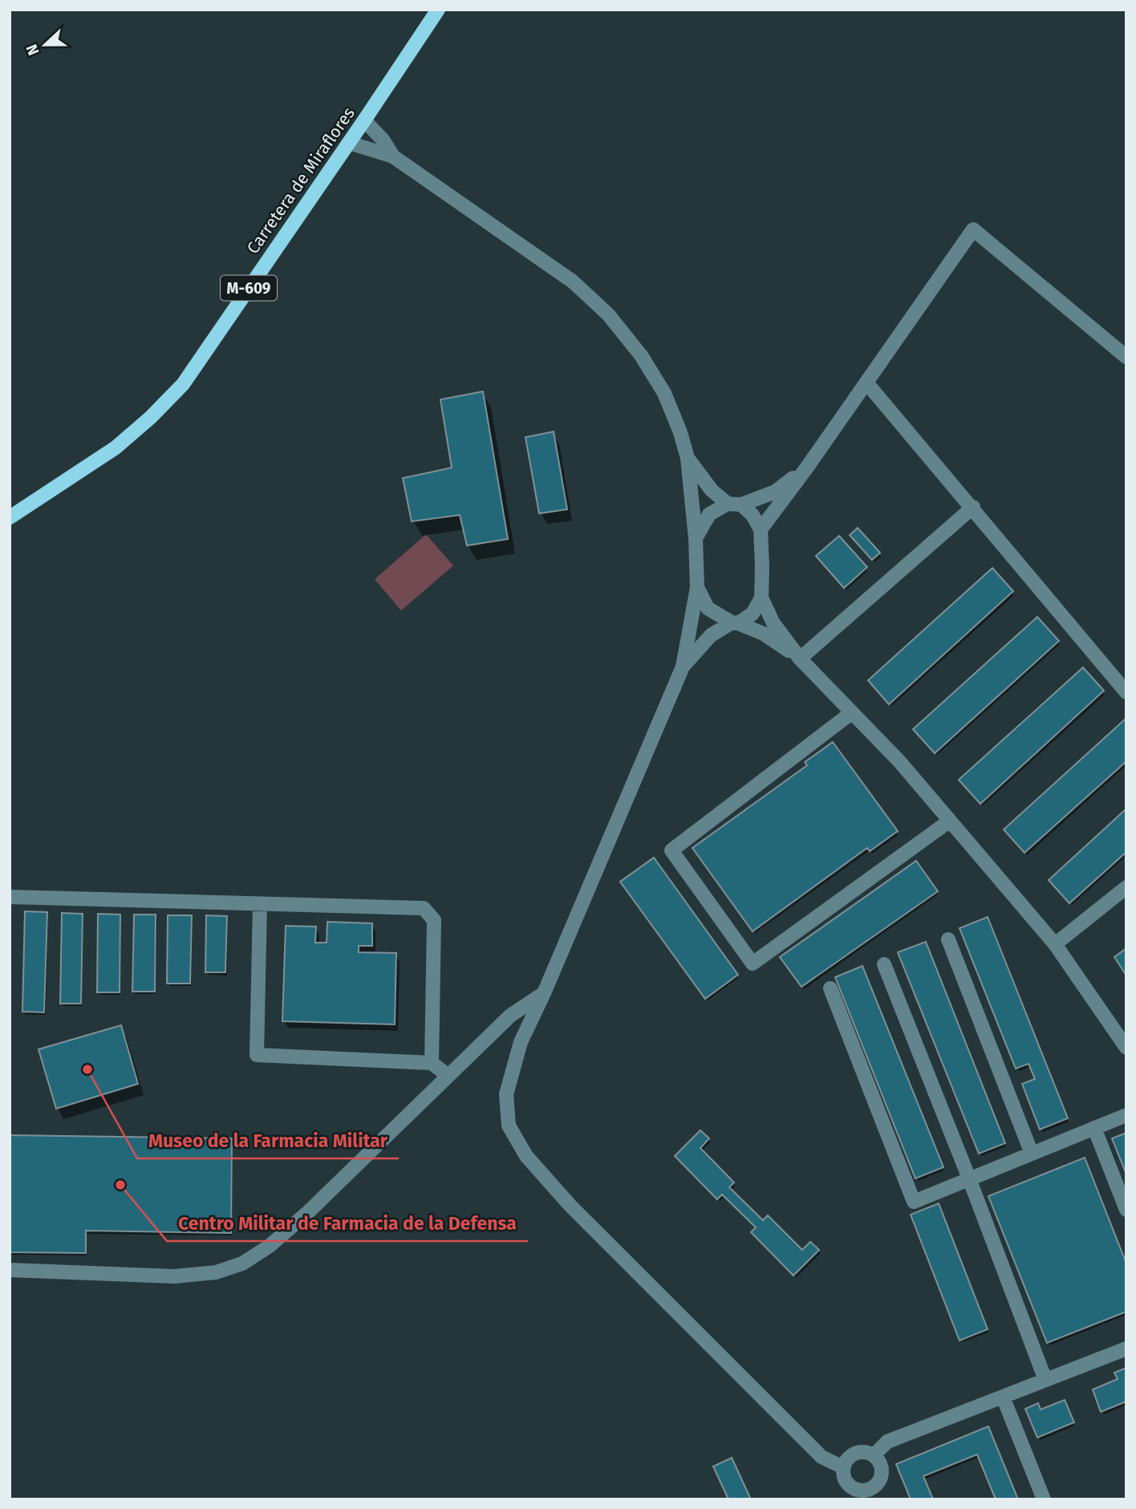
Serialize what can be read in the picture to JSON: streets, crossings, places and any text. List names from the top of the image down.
{
  "streets": {
    "main road": ["Carretera de Miraflores", "M-609"]
  },
  "places": ["Museo de la Farmacia Militar", "Centro Militar de Farmacia de la Defensa"],
  "north": "left"
}
